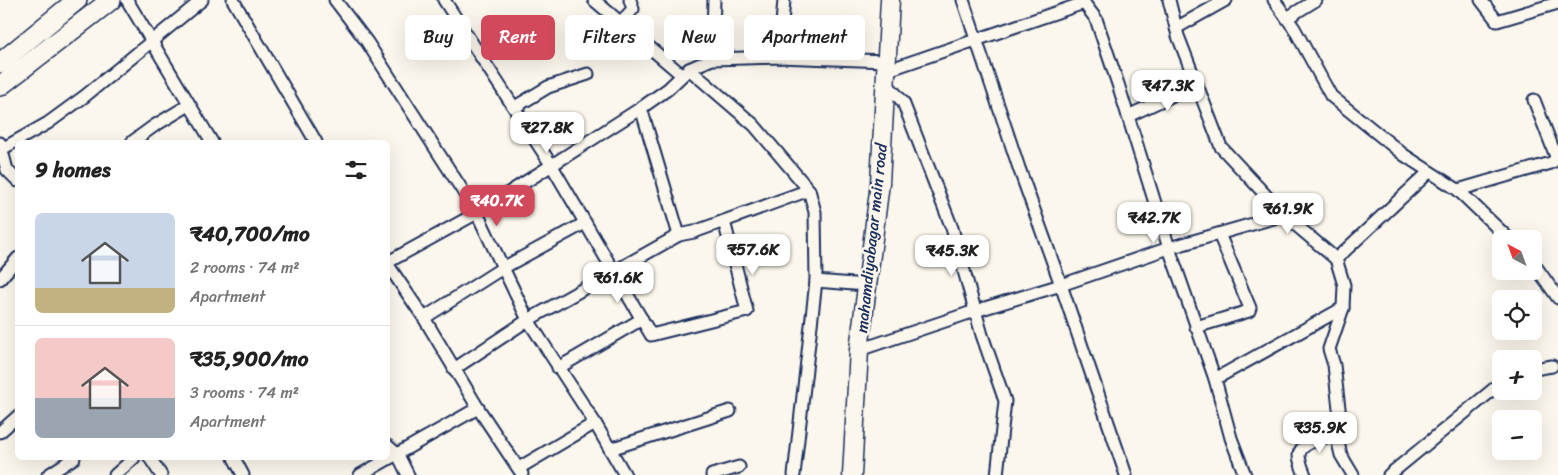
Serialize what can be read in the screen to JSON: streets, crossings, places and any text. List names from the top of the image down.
{
  "streets": {
    "main road": ["mahamdiyabagar main road"]
  },
  "north": "top left",
  "page": {
    "chip": [
      "Buy",
      "Rent",
      "Filters",
      "New",
      "Apartment"
    ],
    "price": [
      "₹47.3K",
      "₹27.8K",
      "₹40.7K",
      "₹61.9K",
      "₹42.7K",
      "₹57.6K",
      "₹45.3K",
      "₹61.6K",
      "₹35.9K"
    ],
    "heading": "9 homes",
    "list": [
      {
        "name": "₹40,700/mo",
        "note": "2 rooms · 74 m² · Apartment"
      },
      {
        "name": "₹35,900/mo",
        "note": "3 rooms · 74 m² · Apartment"
      }
    ],
    "map_buttons": ["+", "−"]
  }
}
